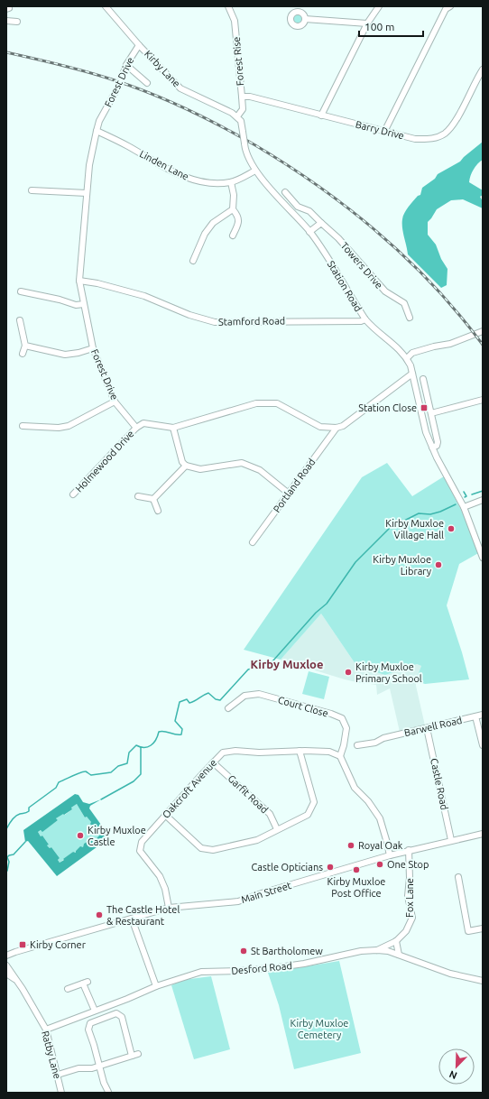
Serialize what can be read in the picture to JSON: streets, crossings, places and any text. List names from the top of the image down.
{
  "streets": {
    "street": [
      "Forest Rise",
      "Kirby Lane",
      "Forest Drive",
      "Barry Drive",
      "Linden Lane",
      "Towers Drive",
      "Station Road",
      "Stamford Road",
      "Holmewood Drive",
      "Portland Road",
      "Court Close",
      "Barwell Road",
      "Castle Road",
      "Oakcroft Avenue",
      "Garfit Road",
      "Main Street",
      "Fox Lane",
      "Desford Road",
      "Ratby Lane"
    ]
  },
  "crossings": [
    ["Forest Rise", "Kirby Lane"],
    ["Forest Rise", "Barry Drive"],
    ["Forest Rise", "Station Road"],
    ["Kirby Lane", "Forest Drive"],
    ["Kirby Lane", "Station Road"],
    ["Forest Drive", "Linden Lane"],
    ["Forest Drive", "Stamford Road"],
    ["Forest Drive", "Holmewood Drive"],
    ["Linden Lane", "Station Road"],
    ["Station Road", "Stamford Road"],
    ["Court Close", "Oakcroft Avenue"],
    ["Barwell Road", "Castle Road"],
    ["Castle Road", "Main Street"],
    ["Oakcroft Avenue", "Garfit Road"],
    ["Oakcroft Avenue", "Main Street"],
    ["Main Street", "Fox Lane"],
    ["Fox Lane", "Desford Road"],
    ["Desford Road", "Ratby Lane"]
  ],
  "districts": ["Kirby Muxloe"],
  "parks": ["Kirby Muxloe Cemetery"],
  "places": {
    "transit": ["Station Close", "Kirby Corner"],
    "other": [
      "Kirby Muxloe Village Hall",
      "Kirby Muxloe Library",
      "Kirby Muxloe Primary School",
      "Kirby Muxloe Castle",
      "Royal Oak",
      "One Stop",
      "Castle Opticians",
      "Kirby Muxloe Post Office",
      "The Castle Hotel & Restaurant",
      "St Bartholomew"
    ]
  },
  "scale_bar": "100 m",
  "north": "bottom left"
}
